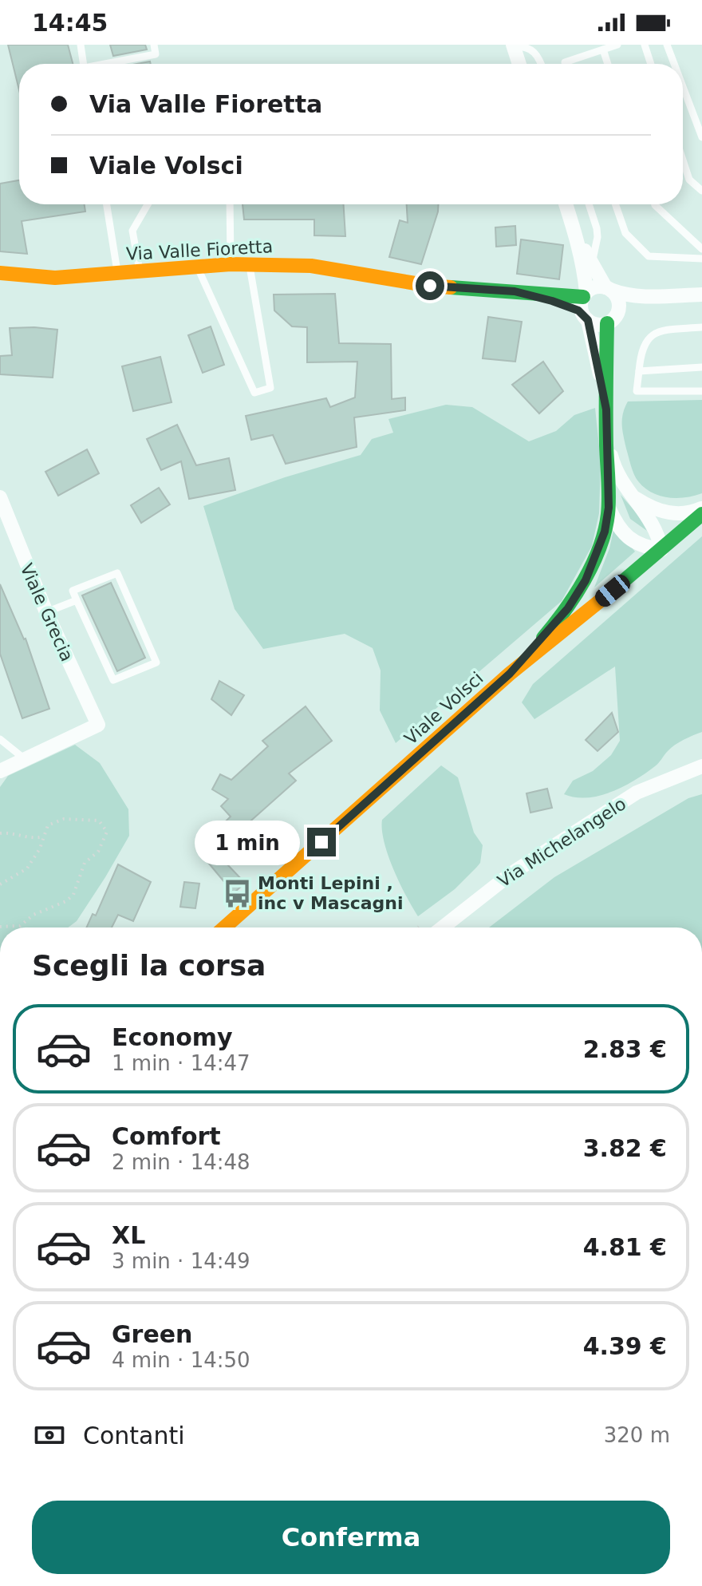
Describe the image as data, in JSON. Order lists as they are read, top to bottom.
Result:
{
  "streets": {
    "street": [
      "Via Valle Fioretta",
      "Viale Grecia",
      "Viale Volsci",
      "Via Michelangelo"
    ]
  },
  "places": {
    "bus stop": ["Monti Lepini , inc v Mascagni"]
  },
  "page": {
    "status": "14:45",
    "banner": ["Via Valle Fioretta", "Viale Volsci"],
    "bubble": "1 min",
    "heading": "Scegli la corsa",
    "list": [
      {
        "name": "Economy",
        "note": "1 min · 14:47",
        "value": "2.83 €"
      },
      {
        "name": "Comfort",
        "note": "2 min · 14:48",
        "value": "3.82 €"
      },
      {
        "name": "XL",
        "note": "3 min · 14:49",
        "value": "4.81 €"
      },
      {
        "name": "Green",
        "note": "4 min · 14:50",
        "value": "4.39 €"
      }
    ],
    "pay": ["Contanti", "320 m"],
    "buttons": "Conferma"
  }
}
